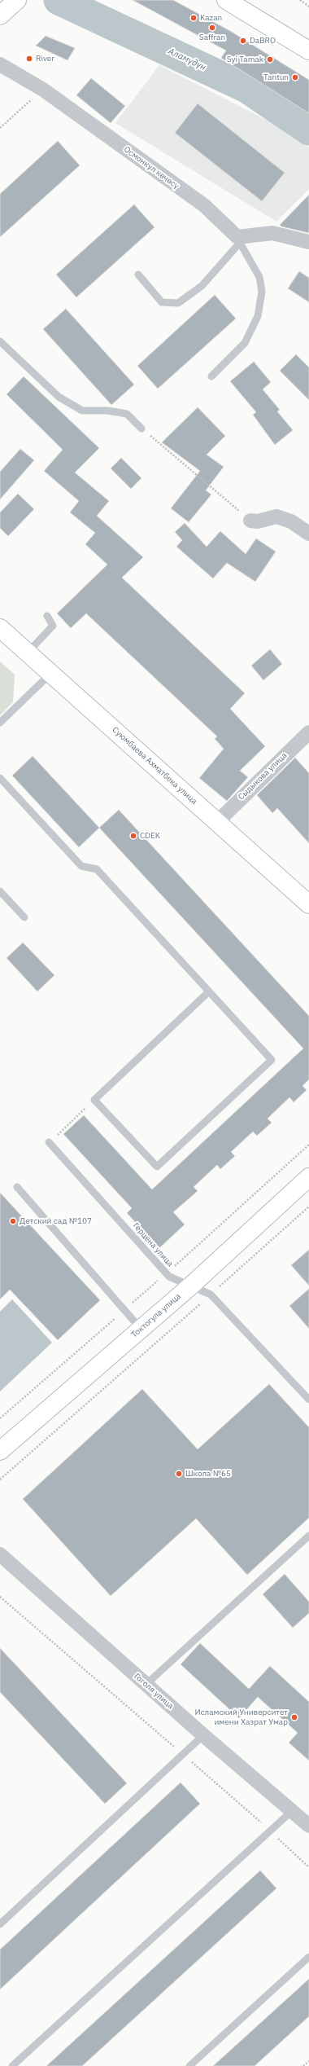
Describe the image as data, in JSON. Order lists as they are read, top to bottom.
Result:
{
  "streets": {
    "street": [
      "Осмонкул көчөсү",
      "Суюмбаева Ахматбека улица",
      "Сыдыкова улица",
      "Токтогула улица",
      "Гоголя улица"
    ],
    "lane": ["Герцена улица"]
  },
  "crossings": [
    ["Суюмбаева Ахматбека улица", "Сыдыкова улица"],
    ["Герцена улица", "Токтогула улица"]
  ],
  "water": ["Аламүдүн"],
  "places": [
    "Kazan",
    "Saffran",
    "DaBRO",
    "River",
    "Syi Tamak",
    "Tantun",
    "CDEK",
    "Детский сад №107",
    "Школа №65",
    "Исламский Университет имени Хазрат Умар"
  ]
}
